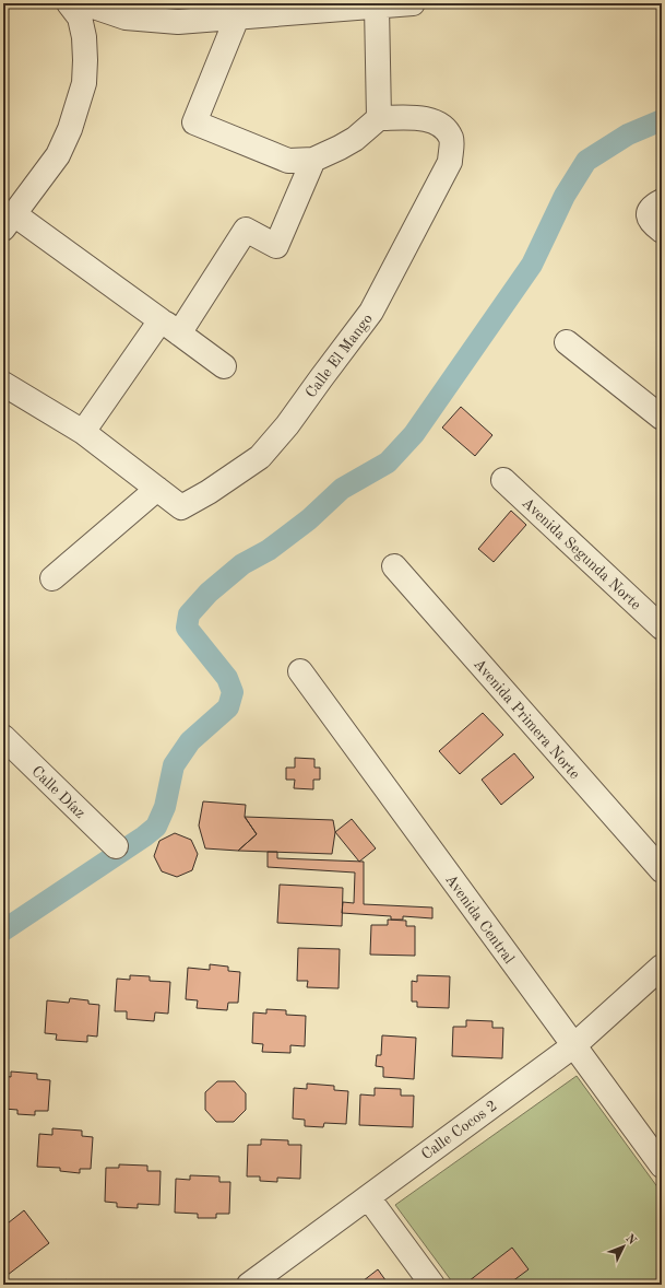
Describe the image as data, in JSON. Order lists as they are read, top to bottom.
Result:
{
  "streets": {
    "street": [
      "Calle El Mango",
      "Avenida Segunda Norte",
      "Avenida Primera Norte",
      "Calle Díaz",
      "Avenida Central",
      "Calle Cocos 2"
    ]
  },
  "crossings": [
    ["Avenida Central", "Calle Cocos 2"]
  ],
  "north": "top right"
}
